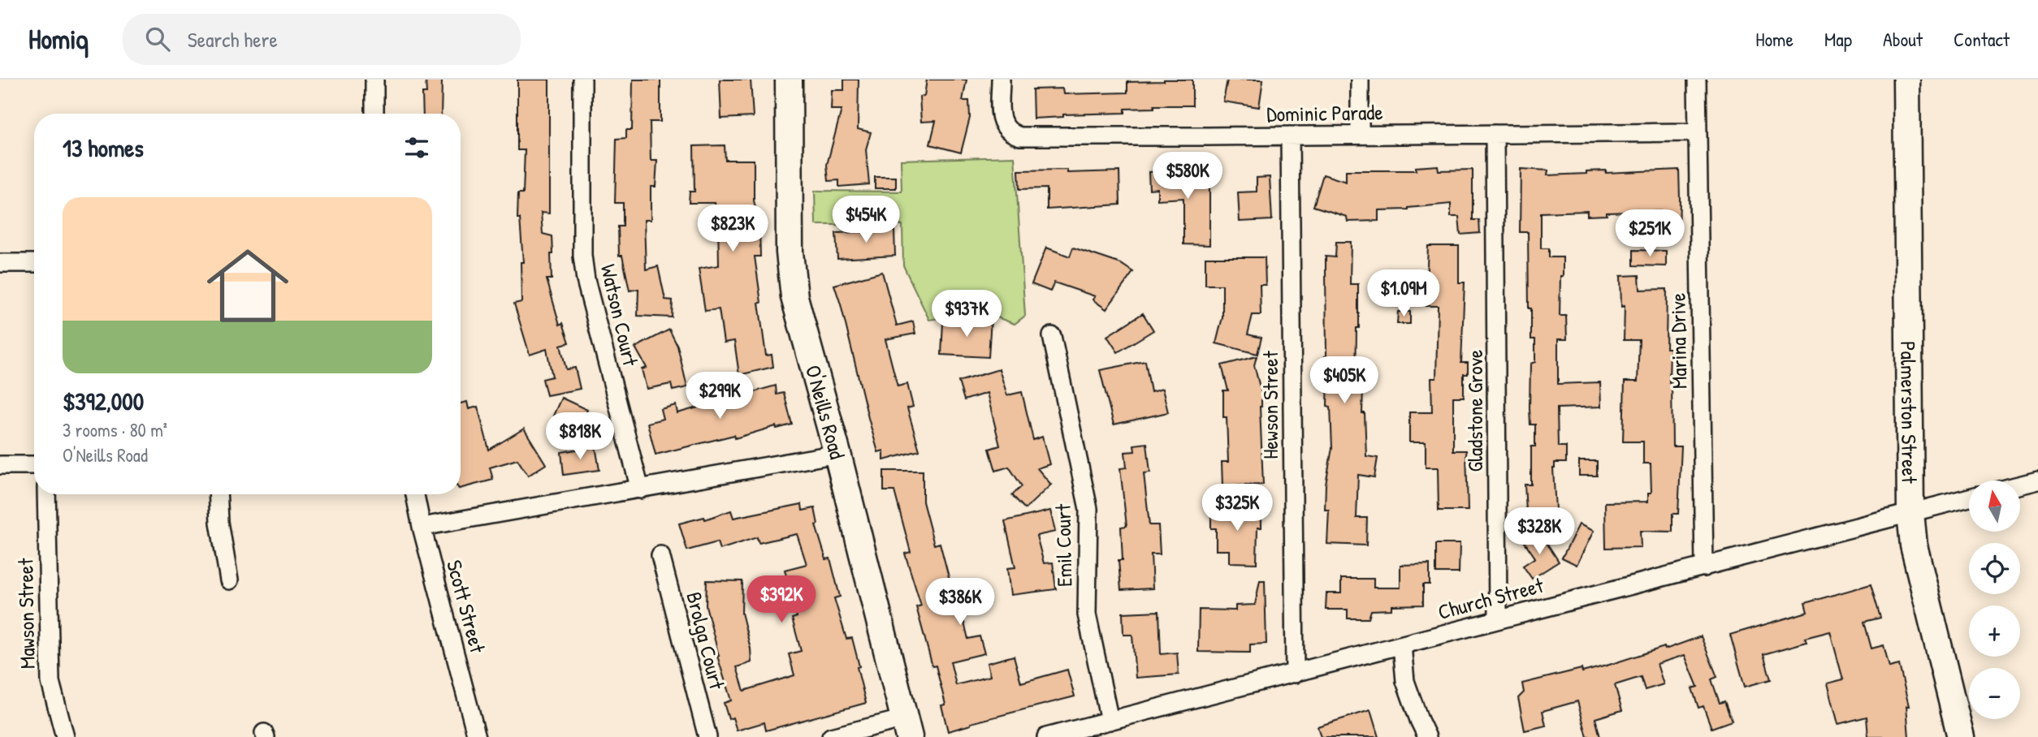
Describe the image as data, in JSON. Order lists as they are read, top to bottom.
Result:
{
  "streets": {
    "street": [
      "Dominic Parade",
      "Watson Court",
      "Marina Drive",
      "Hewson Street",
      "Gladstone Grove",
      "O'Neills Road",
      "Palmerston Street",
      "Emil Court",
      "Church Street",
      "Scott Street",
      "Mawson Street",
      "Brolga Court"
    ]
  },
  "crossings": [
    ["Dominic Parade", "Marina Drive"],
    ["Dominic Parade", "Hewson Street"],
    ["Dominic Parade", "Gladstone Grove"],
    ["Marina Drive", "Church Street"],
    ["Hewson Street", "Church Street"],
    ["Gladstone Grove", "Church Street"],
    ["Palmerston Street", "Church Street"],
    ["Emil Court", "Church Street"]
  ],
  "north": "top",
  "page": {
    "header": "Homiq",
    "search": "Search here",
    "nav": [
      "Home",
      "Map",
      "About",
      "Contact"
    ],
    "heading": "13 homes",
    "price": [
      "$580K",
      "$454K",
      "$823K",
      "$251K",
      "$1.09M",
      "$937K",
      "$405K",
      "$299K",
      "$818K",
      "$325K",
      "$328K",
      "$392K",
      "$386K"
    ],
    "list": [
      {
        "name": "$392,000",
        "note": "3 rooms · 80 m² · O'Neills Road"
      }
    ],
    "map_buttons": ["+", "−"]
  }
}
